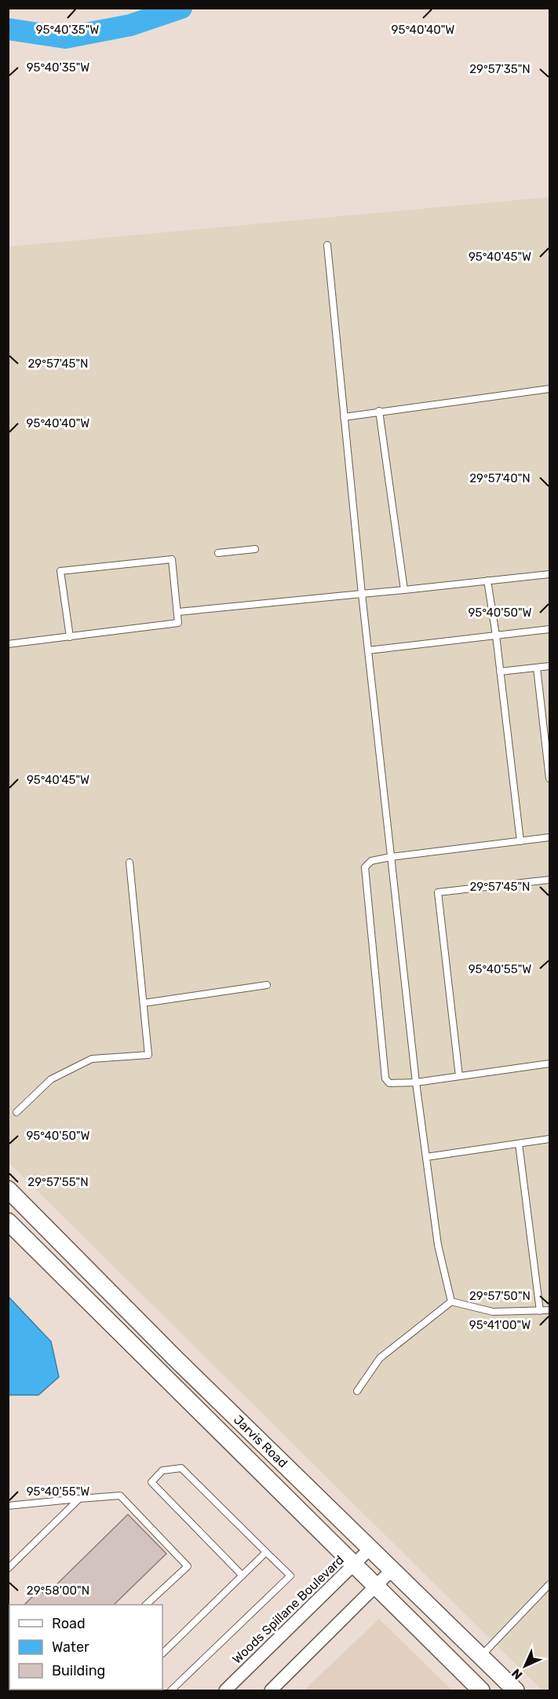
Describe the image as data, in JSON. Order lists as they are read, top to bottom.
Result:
{
  "streets": {
    "street": ["Jarvis Road", "Woods Spillane Boulevard"]
  },
  "crossings": [
    ["Jarvis Road", "Woods Spillane Boulevard"]
  ],
  "legend": ["Road", "Water", "Building"],
  "north": "bottom left",
  "coordinates": [
    "95°40'35\"W",
    "95°40'40\"W",
    "29°57'35\"N",
    "95°40'45\"W",
    "29°57'45\"N",
    "29°57'40\"N",
    "95°40'50\"W",
    "95°40'55\"W",
    "29°57'55\"N",
    "29°57'50\"N",
    "95°41'00\"W",
    "29°58'00\"N"
  ]
}
